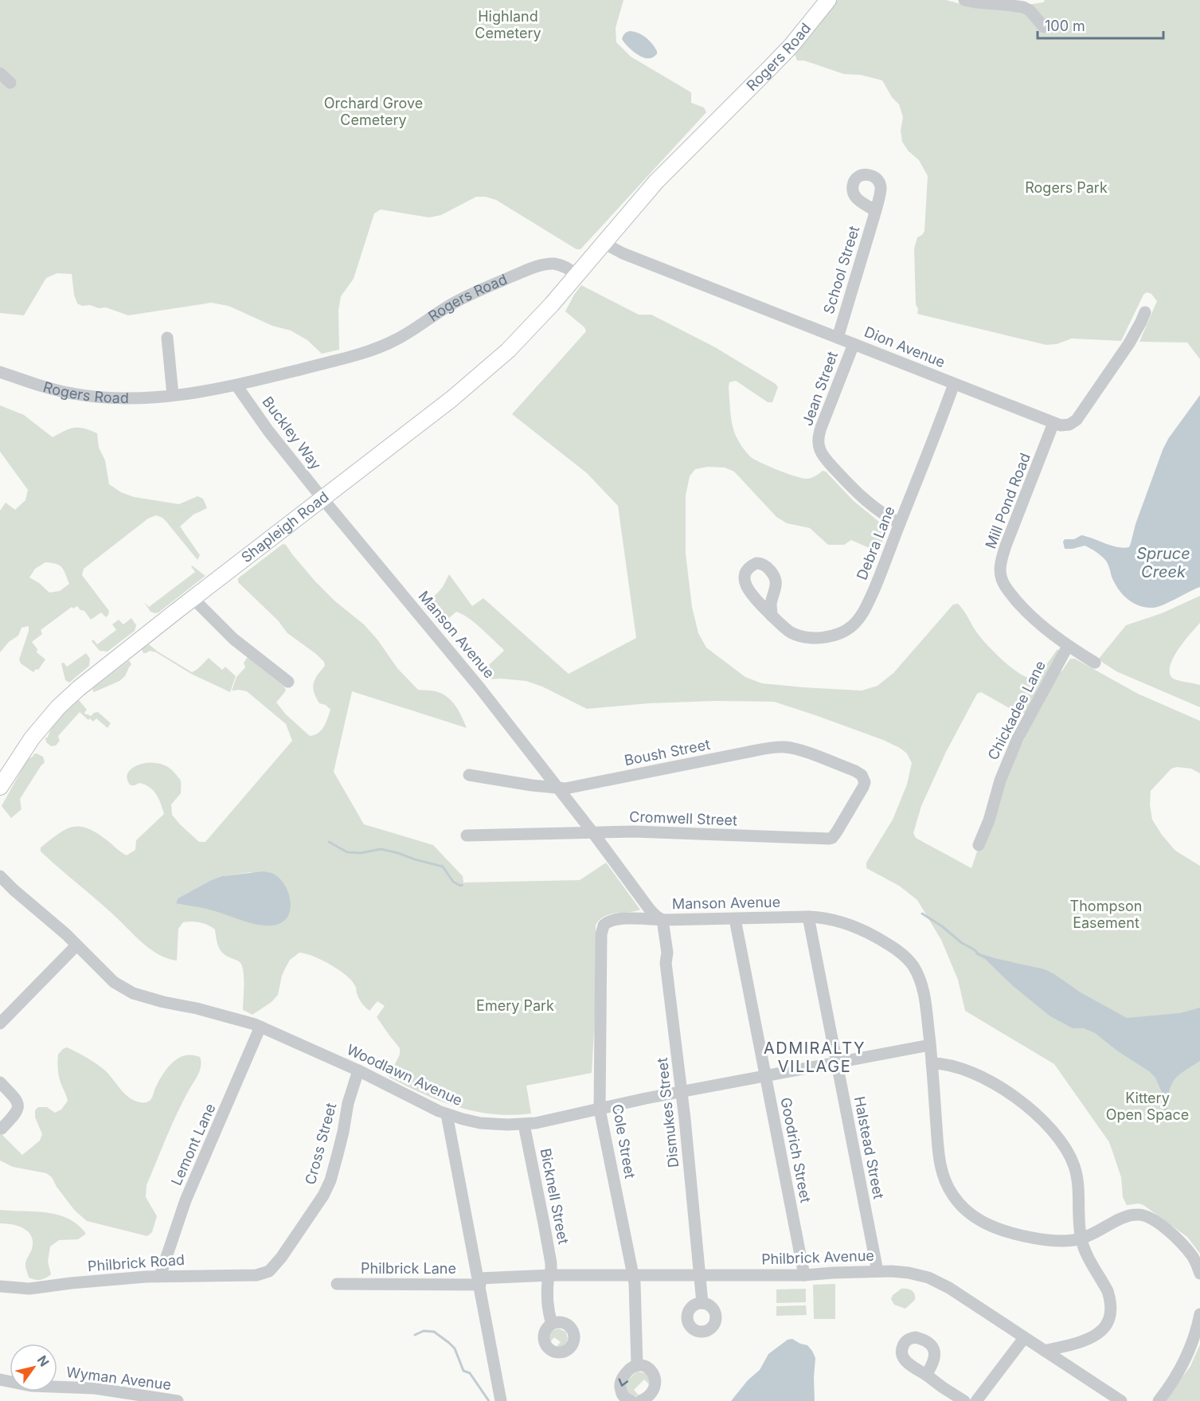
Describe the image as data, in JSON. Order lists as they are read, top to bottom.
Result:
{
  "streets": {
    "main road": ["Rogers Road", "Shapleigh Road"],
    "street": [
      "School Street",
      "Dion Avenue",
      "Jean Street",
      "Buckley Way",
      "Mill Pond Road",
      "Debra Lane",
      "Manson Avenue",
      "Chickadee Lane",
      "Boush Street",
      "Cromwell Street",
      "Woodlawn Avenue",
      "Dismukes Street",
      "Cole Street",
      "Cross Street",
      "Lemont Lane",
      "Halstead Street",
      "Goodrich Street",
      "Bicknell Street",
      "Philbrick Avenue",
      "Philbrick Road",
      "Philbrick Lane",
      "Wyman Avenue"
    ]
  },
  "crossings": [
    ["Rogers Road", "Dion Avenue"],
    ["Rogers Road", "Buckley Way"],
    ["Rogers Road", "Shapleigh Road"],
    ["School Street", "Dion Avenue"],
    ["Dion Avenue", "Jean Street"],
    ["Dion Avenue", "Mill Pond Road"],
    ["Dion Avenue", "Debra Lane"],
    ["Jean Street", "Debra Lane"],
    ["Buckley Way", "Shapleigh Road"],
    ["Buckley Way", "Manson Avenue"],
    ["Mill Pond Road", "Chickadee Lane"],
    ["Shapleigh Road", "Manson Avenue"],
    ["Manson Avenue", "Boush Street"],
    ["Manson Avenue", "Cromwell Street"],
    ["Manson Avenue", "Woodlawn Avenue"],
    ["Manson Avenue", "Dismukes Street"],
    ["Manson Avenue", "Cole Street"],
    ["Manson Avenue", "Halstead Street"],
    ["Manson Avenue", "Goodrich Street"],
    ["Boush Street", "Cromwell Street"],
    ["Woodlawn Avenue", "Dismukes Street"],
    ["Woodlawn Avenue", "Cole Street"],
    ["Woodlawn Avenue", "Cross Street"],
    ["Woodlawn Avenue", "Lemont Lane"],
    ["Woodlawn Avenue", "Halstead Street"],
    ["Woodlawn Avenue", "Goodrich Street"],
    ["Woodlawn Avenue", "Bicknell Street"],
    ["Dismukes Street", "Cole Street"],
    ["Dismukes Street", "Philbrick Avenue"],
    ["Cole Street", "Philbrick Avenue"],
    ["Cross Street", "Philbrick Road"],
    ["Lemont Lane", "Philbrick Road"],
    ["Halstead Street", "Philbrick Avenue"],
    ["Goodrich Street", "Philbrick Avenue"],
    ["Bicknell Street", "Philbrick Avenue"],
    ["Philbrick Avenue", "Philbrick Lane"]
  ],
  "districts": ["ADMIRALTY VILLAGE"],
  "water": ["Spruce Creek"],
  "parks": [
    "Highland Cemetery",
    "Orchard Grove Cemetery",
    "Rogers Park",
    "Thompson Easement",
    "Emery Park",
    "Kittery Open Space"
  ],
  "scale_bar": "100 m",
  "north": "top right"
}
